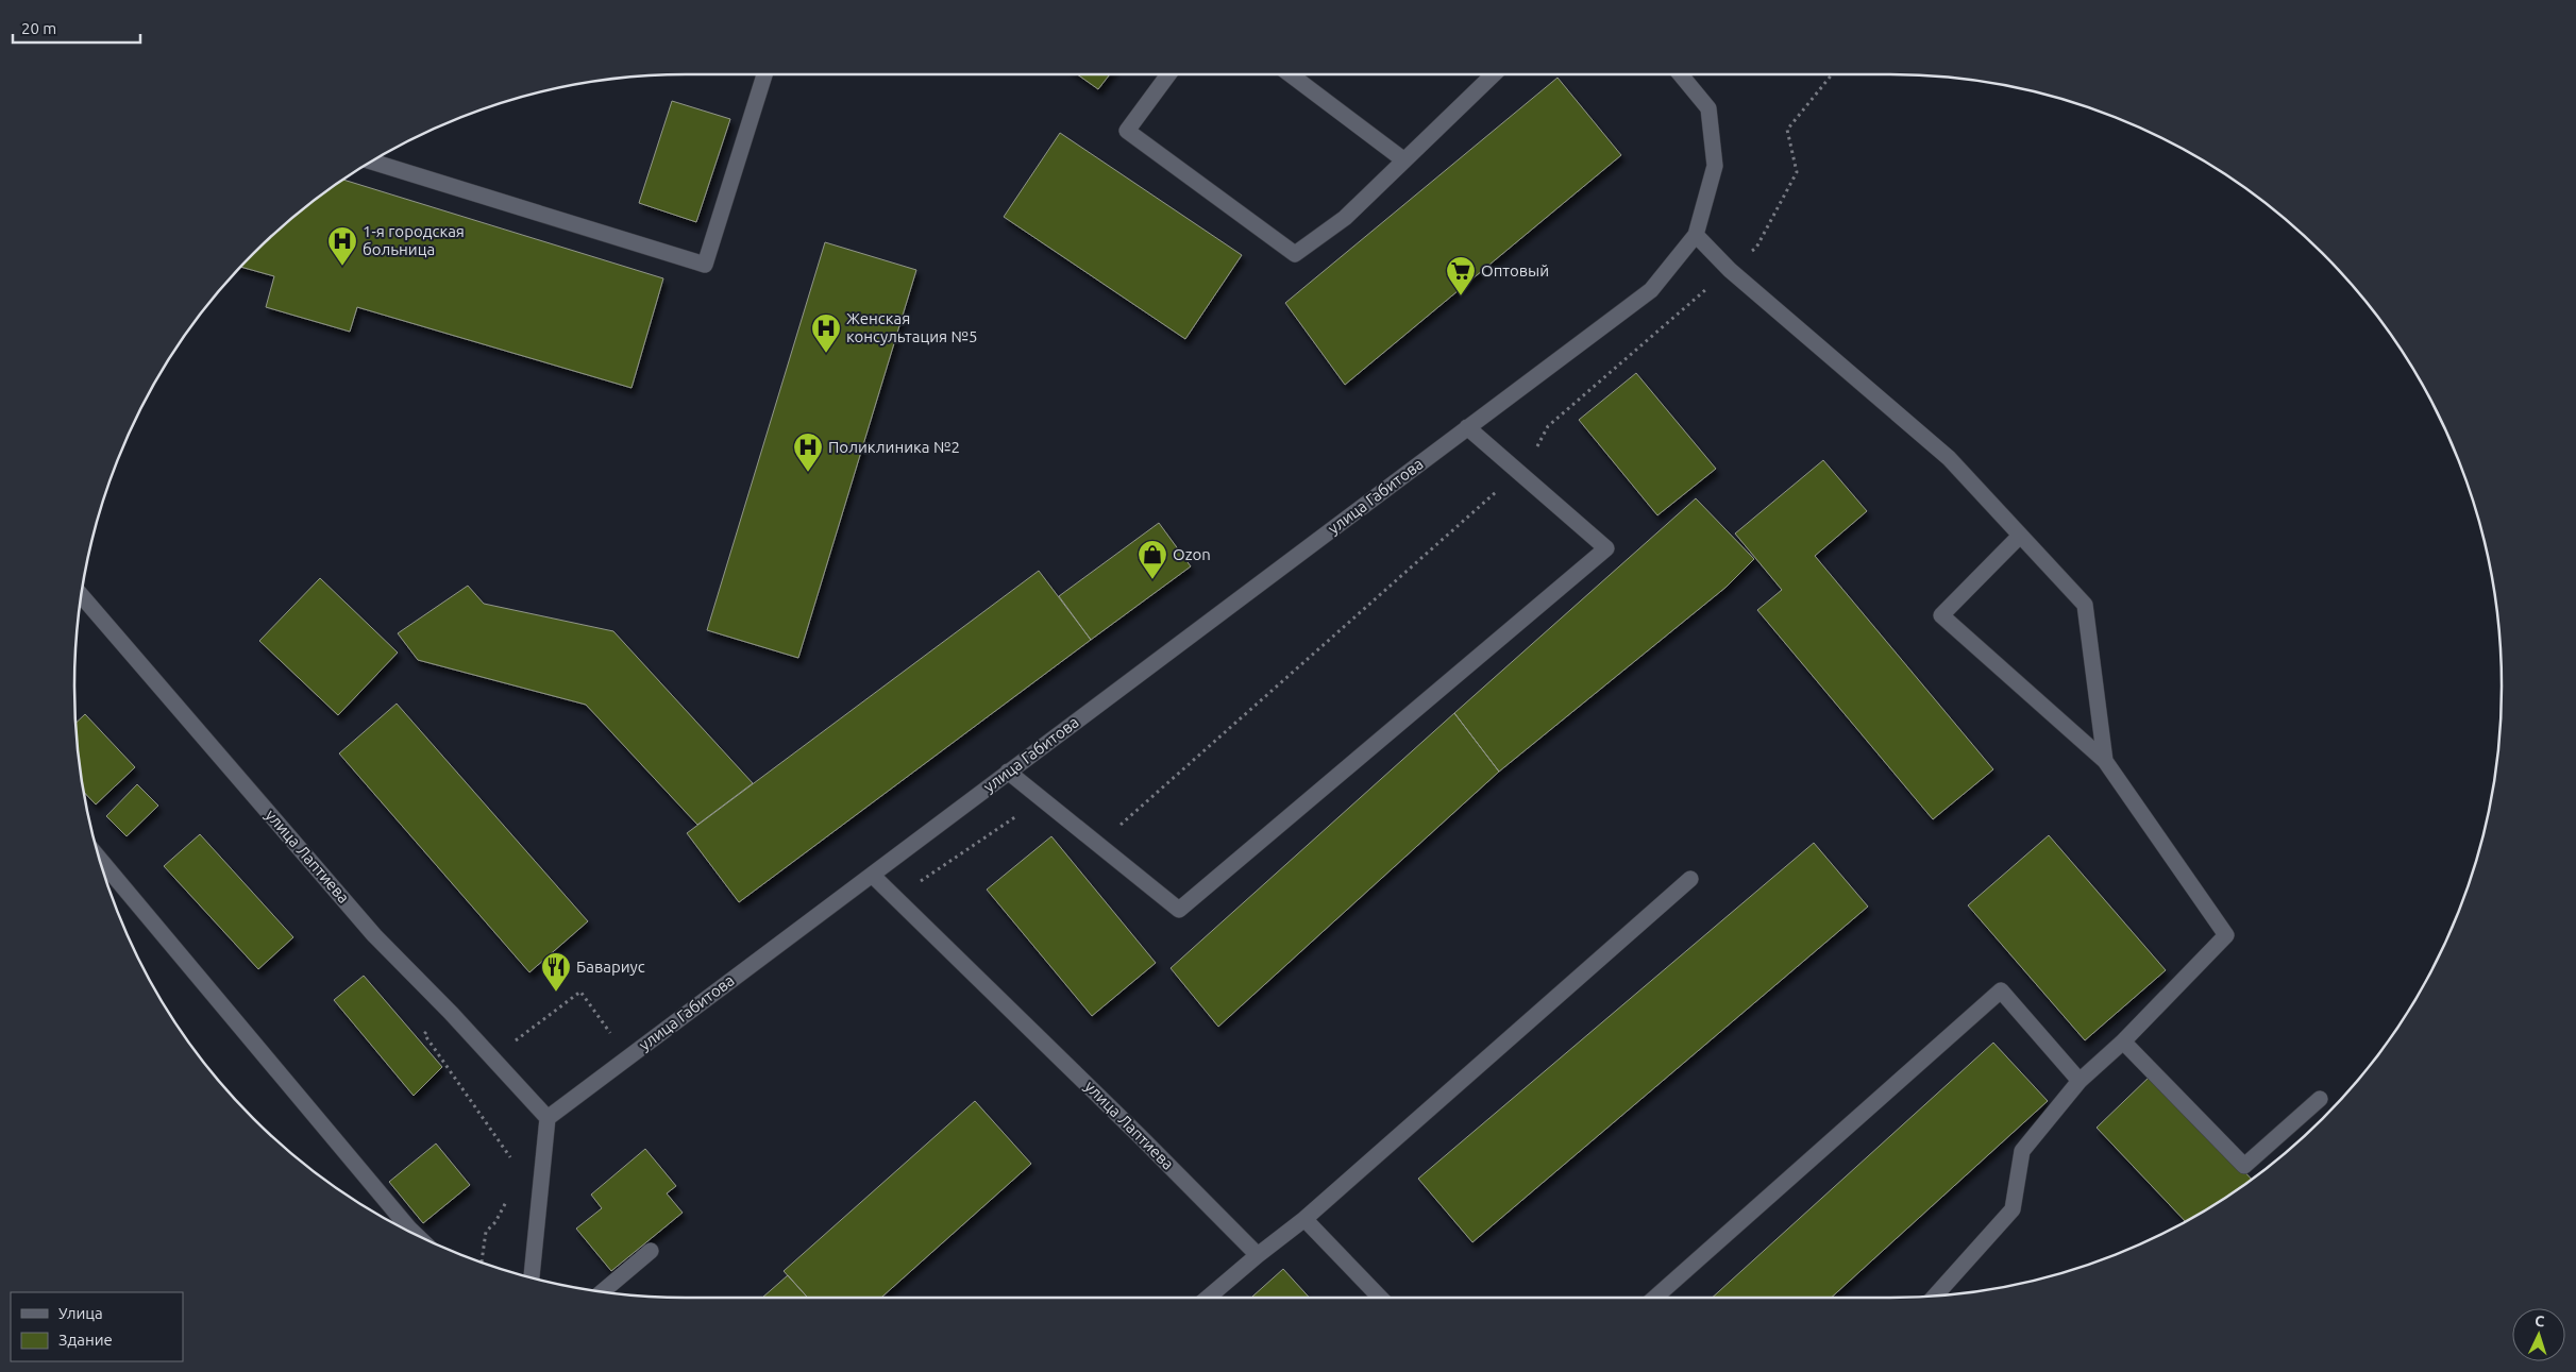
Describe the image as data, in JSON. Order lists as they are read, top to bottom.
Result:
{
  "streets": {
    "street": ["улица Габитова", "улица Лаптиева"]
  },
  "crossings": [
    ["улица Габитова", "улица Лаптиева"]
  ],
  "places": {
    "hospital": ["1-я городская больница", "Женская консультация №5", "Поликлиника №2"],
    "supermarket": ["Оптовый"],
    "shop": ["Ozon"],
    "restaurant": ["Бавариус"]
  },
  "legend": ["Улица", "Здание"],
  "scale_bar": "20 m",
  "north": "top"
}
